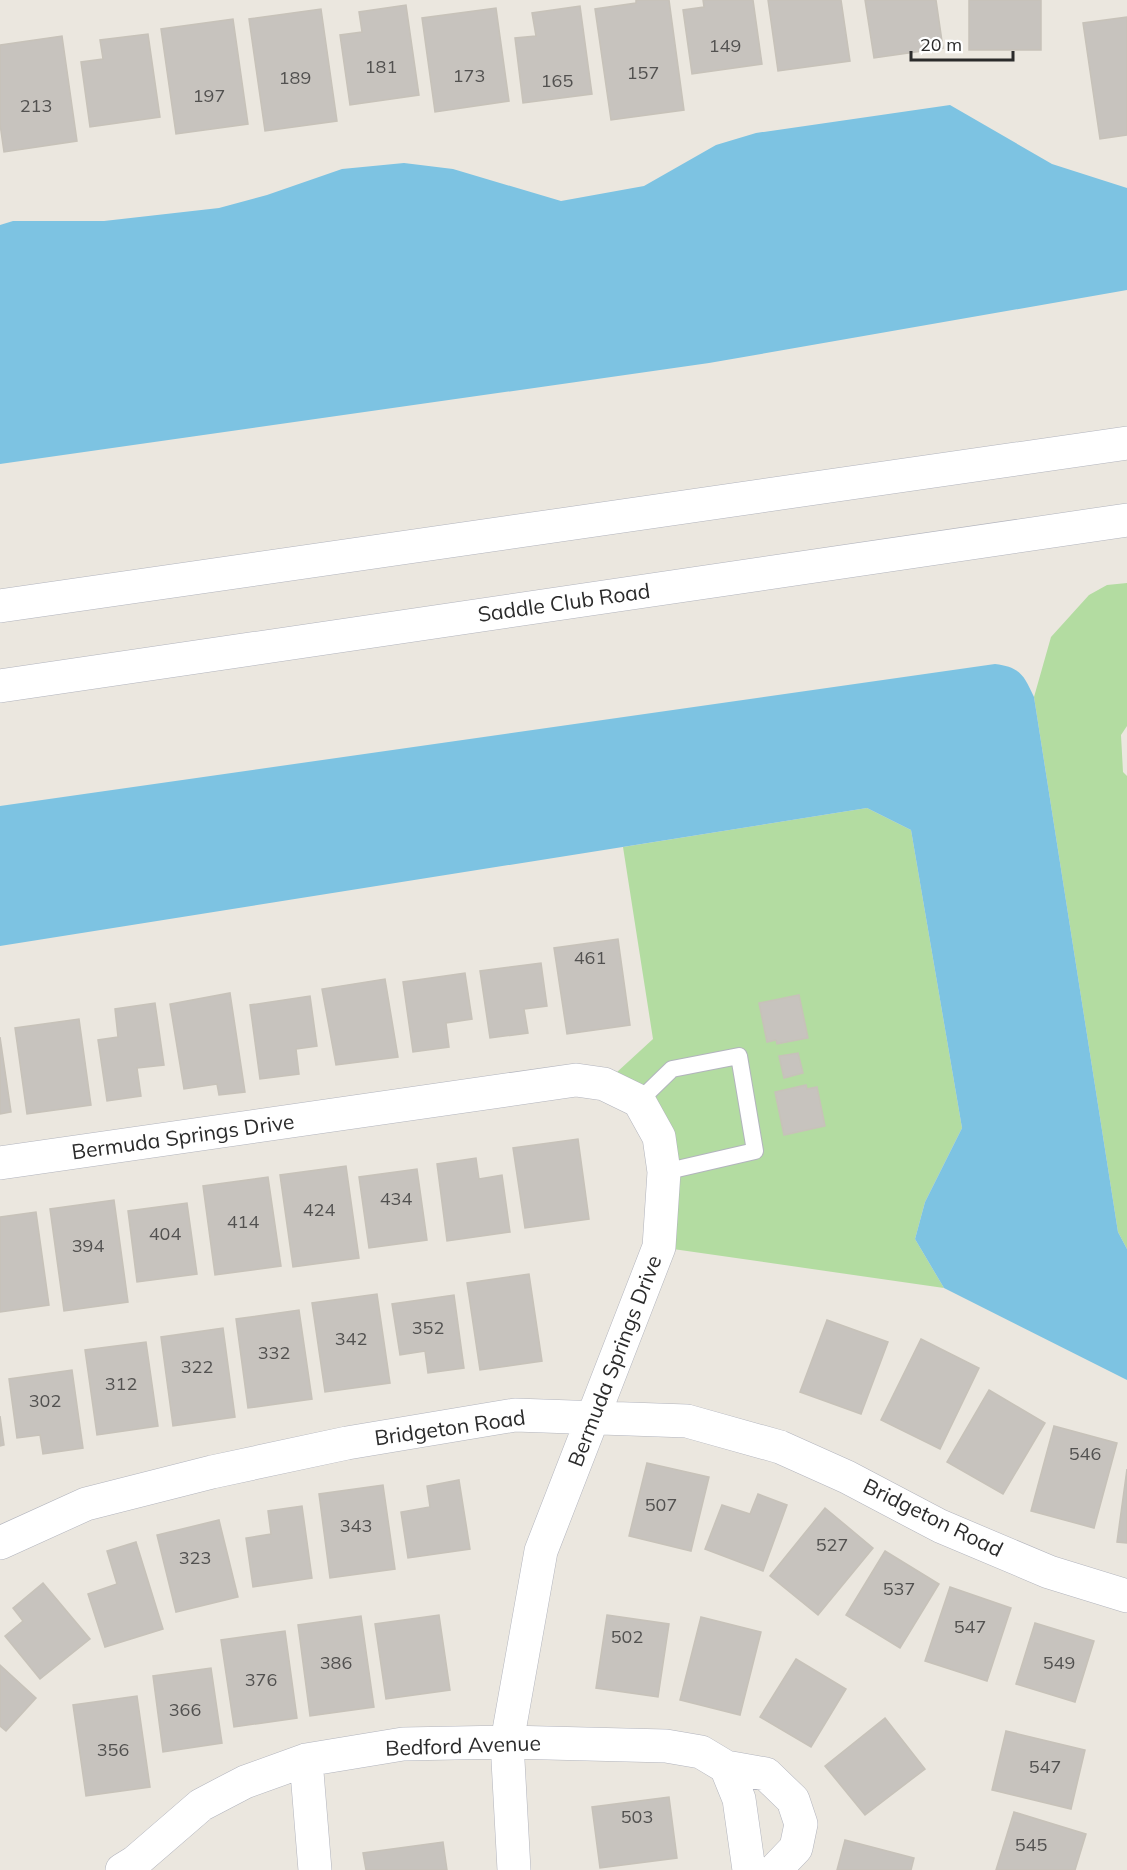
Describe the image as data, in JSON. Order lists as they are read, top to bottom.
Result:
{
  "streets": {
    "street": [
      "Saddle Club Road",
      "Bermuda Springs Drive",
      "Bridgeton Road",
      "Bedford Avenue"
    ]
  },
  "crossings": [
    ["Bermuda Springs Drive", "Bridgeton Road"],
    ["Bermuda Springs Drive", "Bedford Avenue"]
  ],
  "house_numbers": [
    "149",
    "181",
    "157",
    "173",
    "189",
    "165",
    "197",
    "213",
    "461",
    "434",
    "424",
    "414",
    "404",
    "394",
    "352",
    "342",
    "332",
    "322",
    "312",
    "302",
    "546",
    "507",
    "343",
    "527",
    "323",
    "537",
    "547",
    "502",
    "386",
    "549",
    "376",
    "366",
    "356",
    "547",
    "503",
    "545"
  ],
  "scale_bar": "20 m"
}
